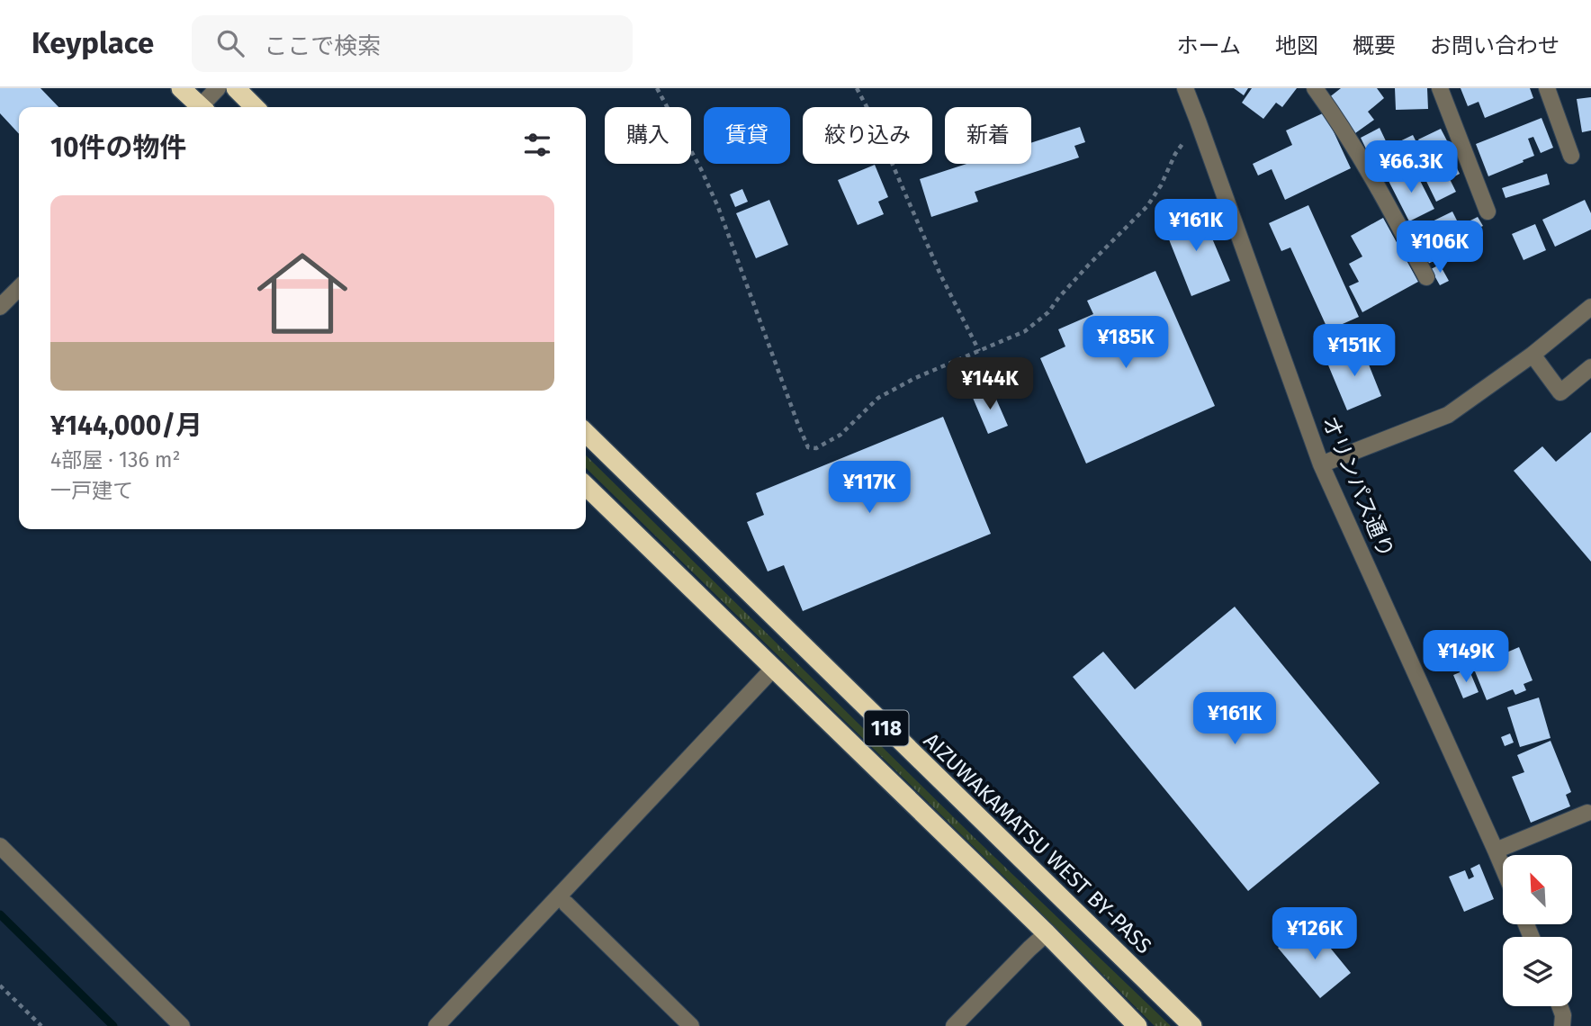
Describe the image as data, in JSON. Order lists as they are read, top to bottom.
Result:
{
  "streets": {
    "highway": ["118", "AIZUWAKAMATSU WEST BY-PASS"],
    "street": ["オリンパス通り"]
  },
  "north": "top left",
  "page": {
    "header": "Keyplace",
    "search": "ここで検索",
    "nav": [
      "ホーム",
      "地図",
      "概要",
      "お問い合わせ"
    ],
    "chip": [
      "購入",
      "賃貸",
      "絞り込み",
      "新着"
    ],
    "heading": "10件の物件",
    "price": [
      "¥66.3K",
      "¥161K",
      "¥106K",
      "¥185K",
      "¥151K",
      "¥144K",
      "¥117K",
      "¥149K",
      "¥161K",
      "¥126K"
    ],
    "list": [
      {
        "name": "¥144,000/月",
        "note": "4部屋 · 136 m² · 一戸建て"
      }
    ]
  }
}
